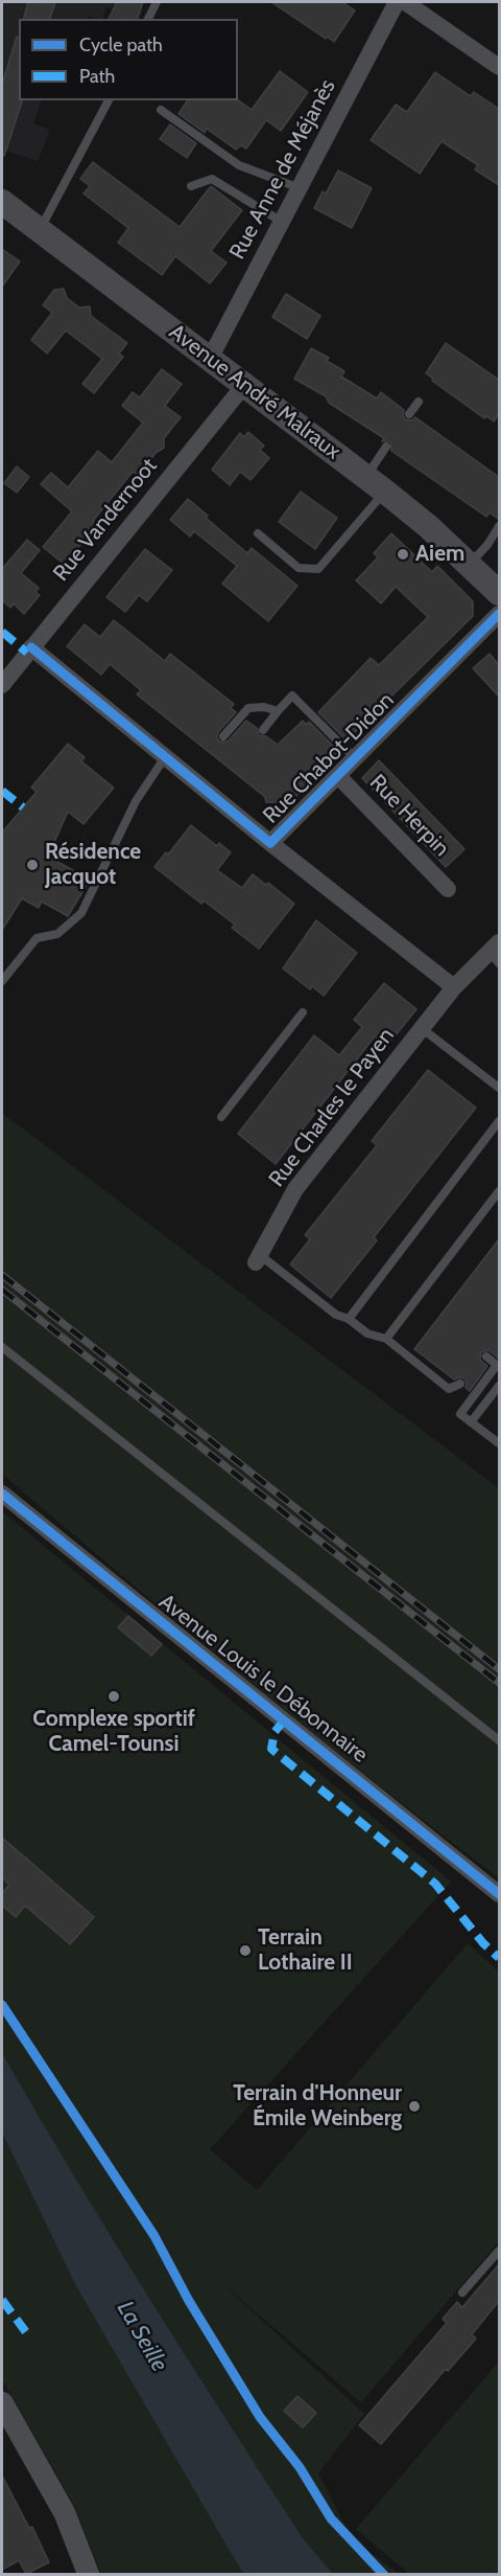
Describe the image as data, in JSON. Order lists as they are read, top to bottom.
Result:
{
  "streets": {
    "main road": ["Avenue André Malraux"],
    "street": [
      "Rue Anne de Méjanès",
      "Rue Vandernoot",
      "Rue Chabot-Didon",
      "Rue Herpin",
      "Rue Charles le Payen",
      "Avenue Louis le Débonnaire"
    ]
  },
  "crossings": [
    ["Rue Anne de Méjanès", "Avenue André Malraux"],
    ["Avenue André Malraux", "Rue Vandernoot"],
    ["Rue Vandernoot", "Rue Chabot-Didon"],
    ["Rue Chabot-Didon", "Rue Herpin"]
  ],
  "water": ["La Seille"],
  "places": [
    "Aiem",
    "Résidence Jacquot",
    "Complexe sportif Camel-Tounsi",
    "Terrain Lothaire II",
    "Terrain d'Honneur Émile Weinberg"
  ],
  "legend": ["Cycle path", "Path"]
}
